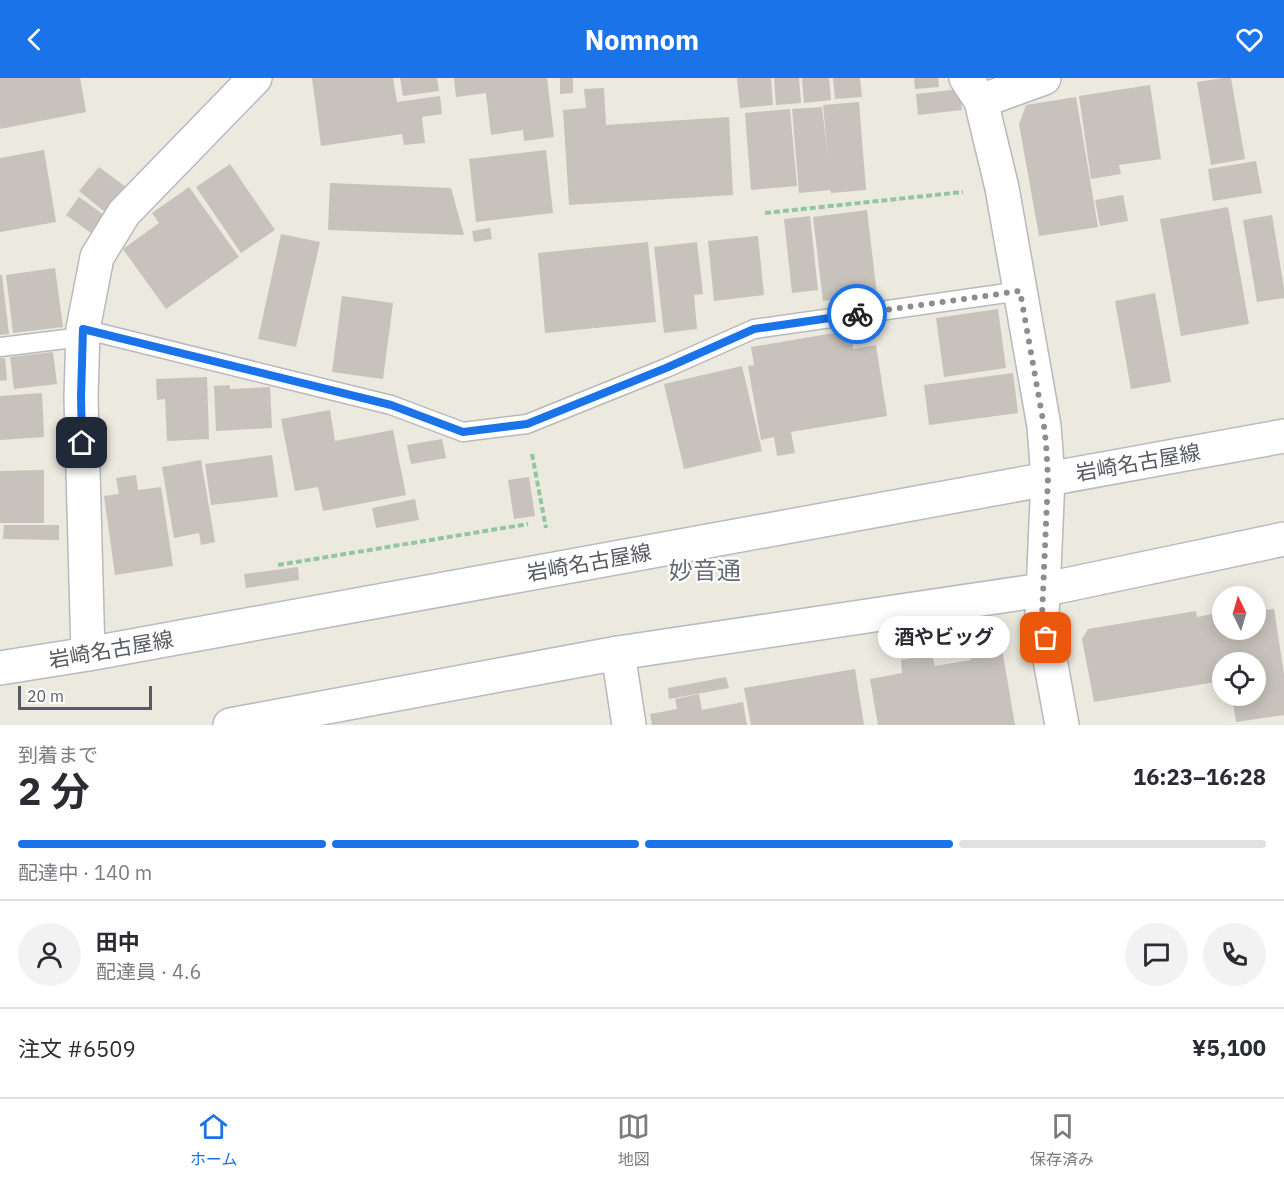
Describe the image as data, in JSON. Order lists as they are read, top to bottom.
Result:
{
  "streets": {
    "main road": ["岩崎名古屋線"]
  },
  "districts": ["妙音通"],
  "places": ["酒やビッグ"],
  "scale_bar": "20 m",
  "north": "top",
  "page": {
    "header": "Nomnom",
    "bubble": "酒やビッグ",
    "scale": "20 m",
    "heading": ["2 分", "到着まで", "16:23–16:28"],
    "panel": [
      "田中",
      "配達員 · 4.6",
      "注文 #6509",
      "¥5,100"
    ],
    "bar": "配達中 · 140 m",
    "tabs": ["ホーム", "地図", "保存済み"]
  }
}
